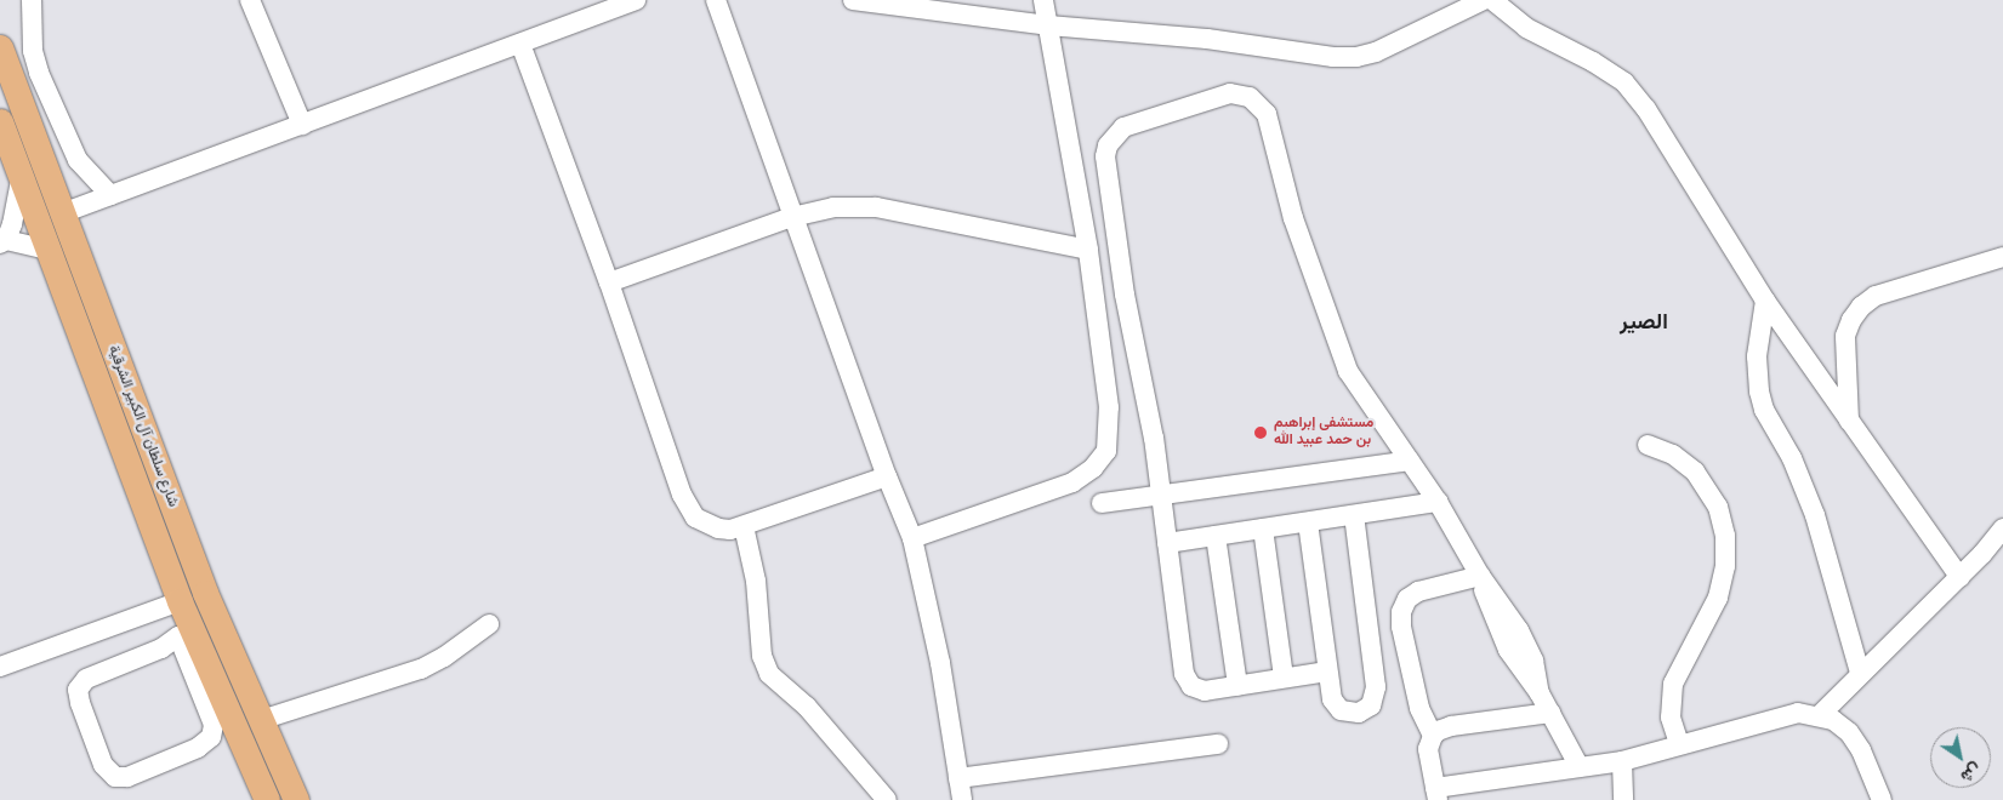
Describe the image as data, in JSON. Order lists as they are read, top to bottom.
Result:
{
  "streets": {
    "main road": ["شارع سلطان آل الكبير الشرقية"]
  },
  "districts": ["الصير"],
  "places": ["مستشفى إبراهيم بن حمد عبيد الله"],
  "north": "bottom right"
}
